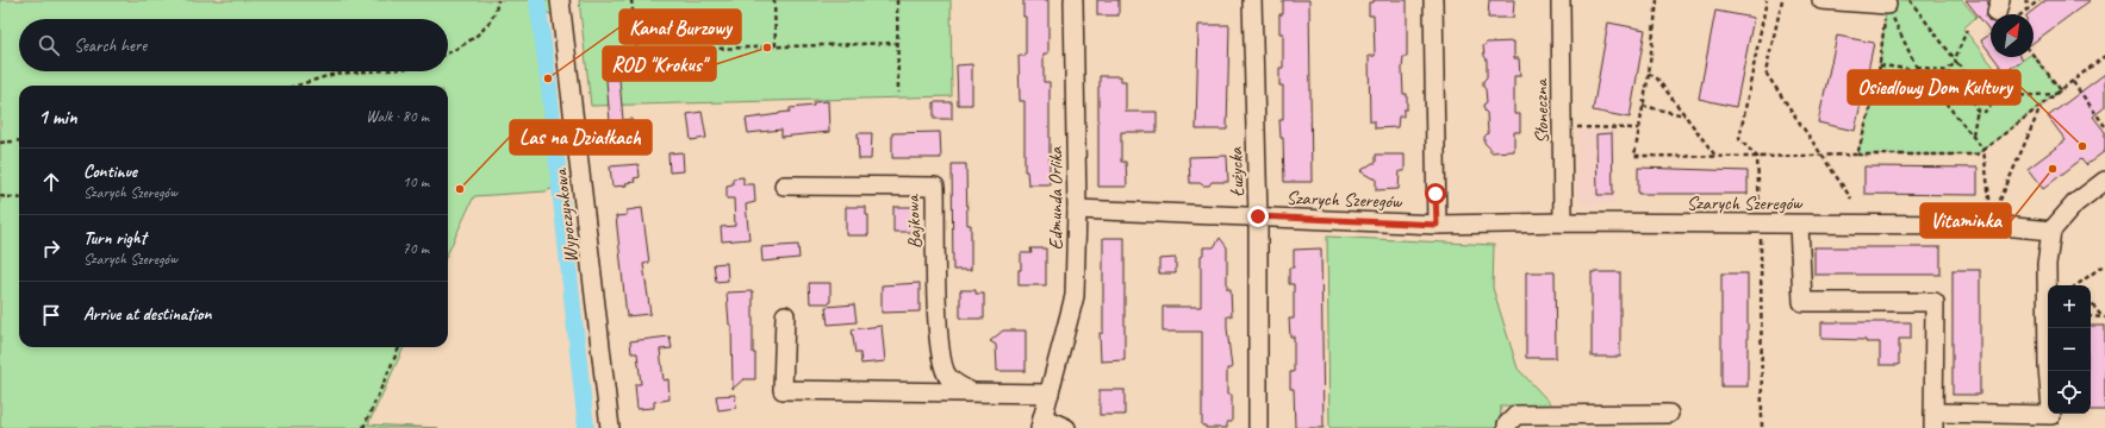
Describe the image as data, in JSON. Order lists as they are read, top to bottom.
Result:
{
  "streets": {
    "street": [
      "Słoneczna",
      "Łużycka",
      "Edmunda Orlika",
      "Szarych Szeregów",
      "Wypoczynkowa",
      "Bajkowa"
    ]
  },
  "crossings": [
    ["Słoneczna", "Szarych Szeregów"],
    ["Łużycka", "Szarych Szeregów"],
    ["Edmunda Orlika", "Szarych Szeregów"]
  ],
  "places": [
    "ROD \"Krokus\"",
    "Kanał Burzowy",
    "Osiedlowy Dom Kultury",
    "Vitaminka",
    "Las na Działkach"
  ],
  "north": "top right",
  "page": {
    "search": "Search here",
    "heading": ["1 min", "Walk · 80 m"],
    "list": [
      ["Continue", "Szarych Szeregów", "10 m"],
      ["Turn right", "Szarych Szeregów", "70 m"],
      "Arrive at destination"
    ],
    "map_buttons": ["+", "−"]
  }
}
